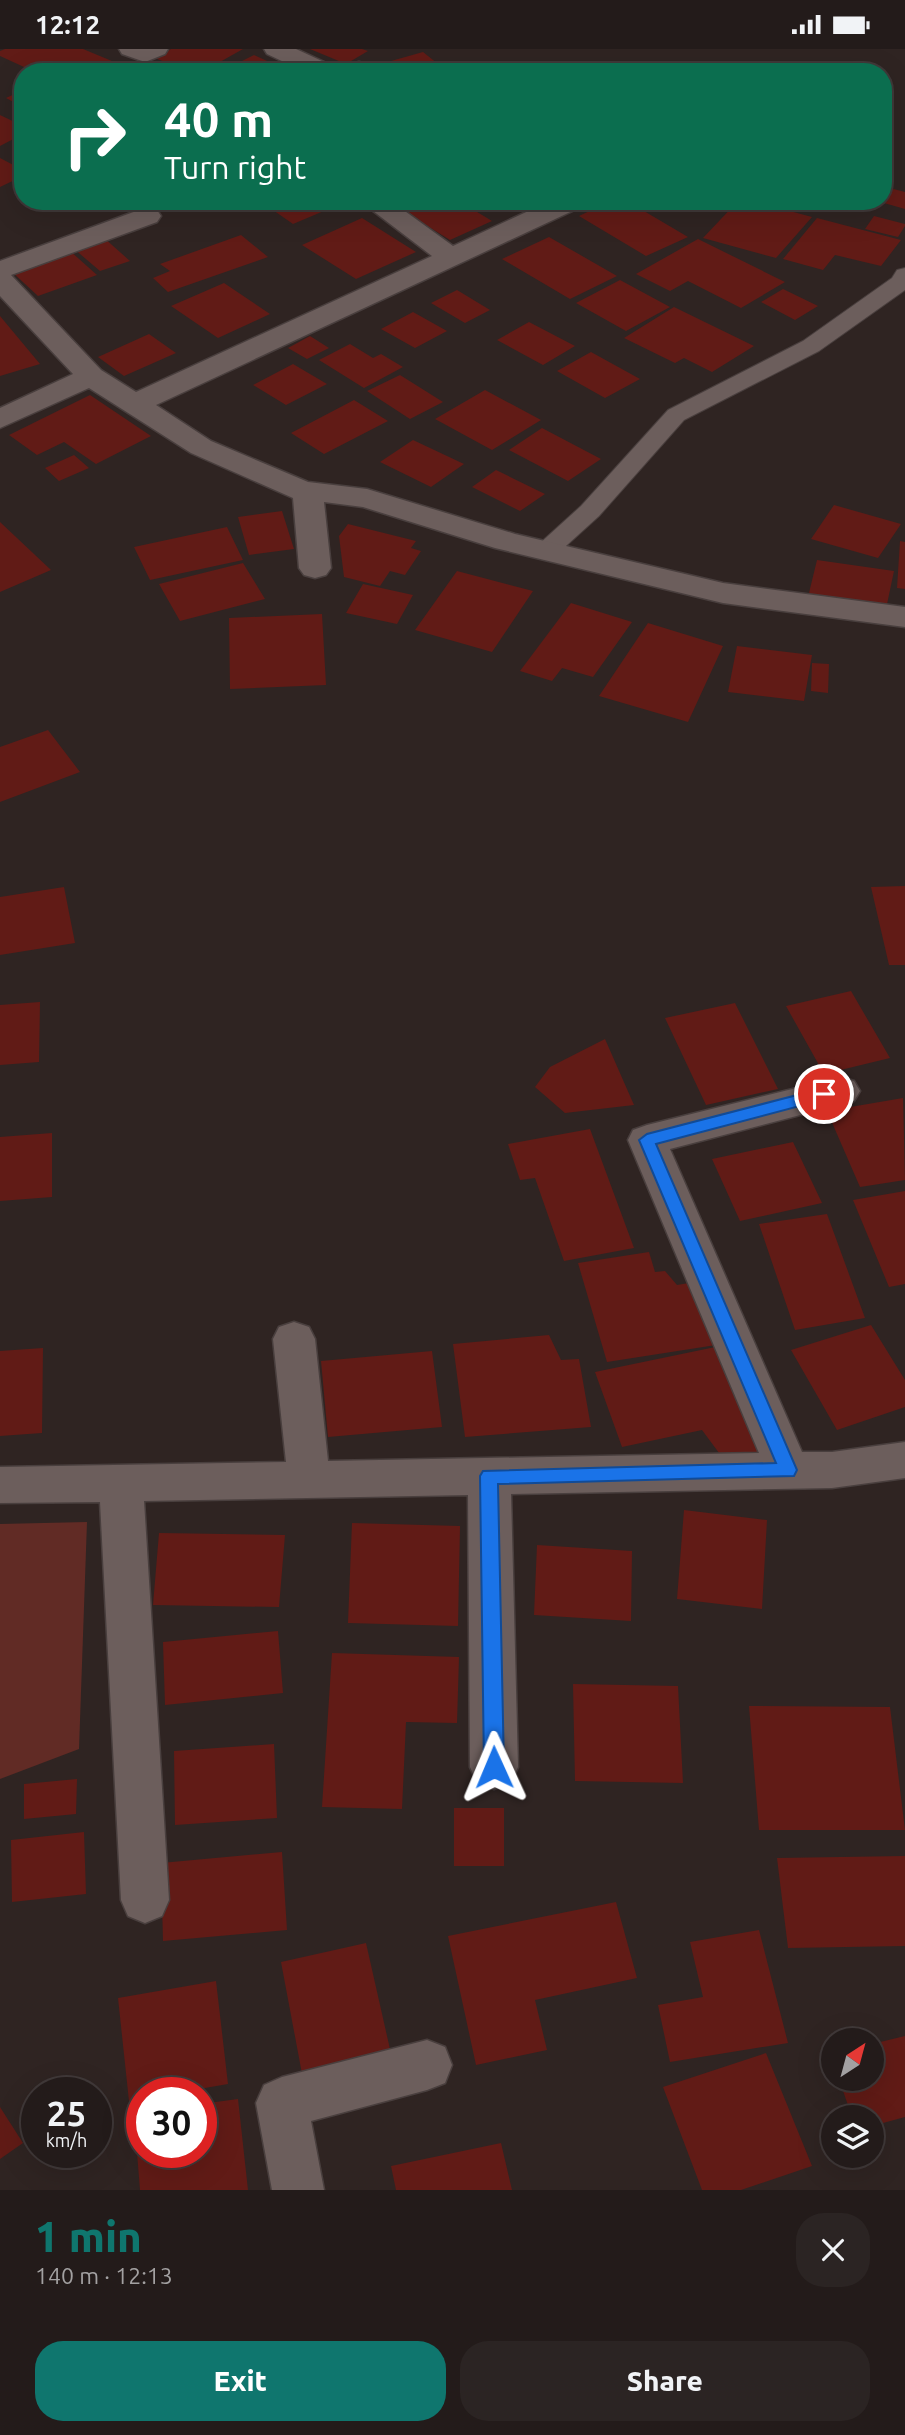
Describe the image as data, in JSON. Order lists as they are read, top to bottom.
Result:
{
  "north": "top right",
  "page": {
    "status": "12:12",
    "turn": ["40 m", "Turn right"],
    "speed": "25 km/h",
    "limit": "30",
    "heading": ["1 min", "140 m · 12:13"],
    "buttons": ["Exit", "Share"]
  }
}
